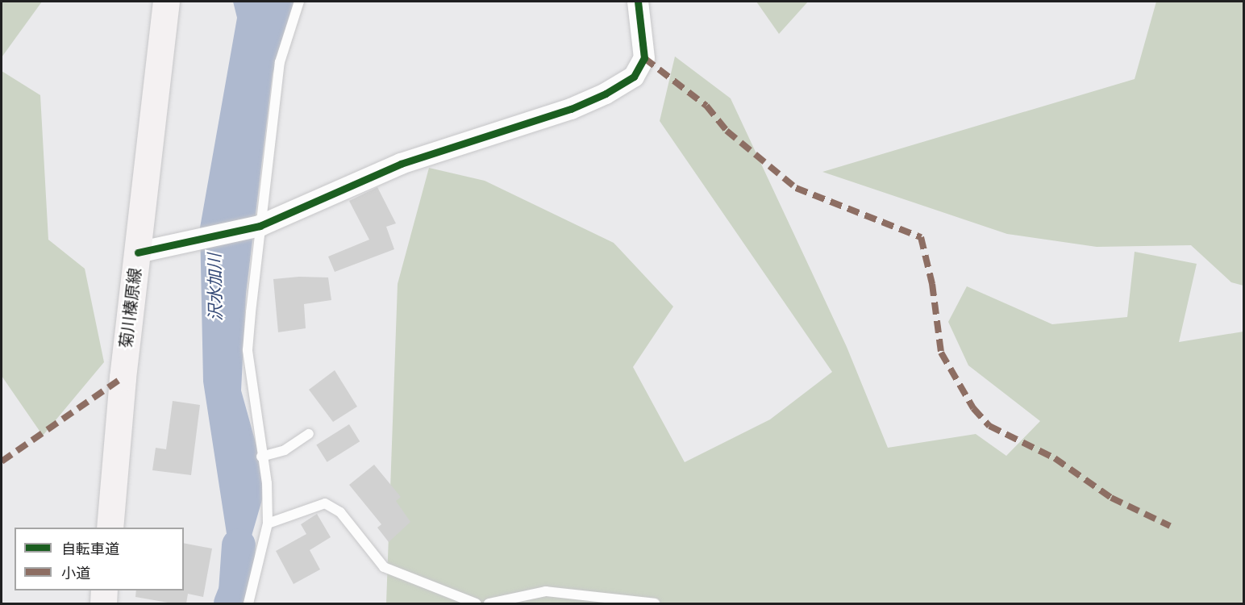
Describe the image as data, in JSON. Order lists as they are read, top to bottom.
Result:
{
  "streets": {
    "main road": ["菊川榛原線"]
  },
  "water": ["沢水加川"],
  "legend": ["自転車道", "小道"]
}
